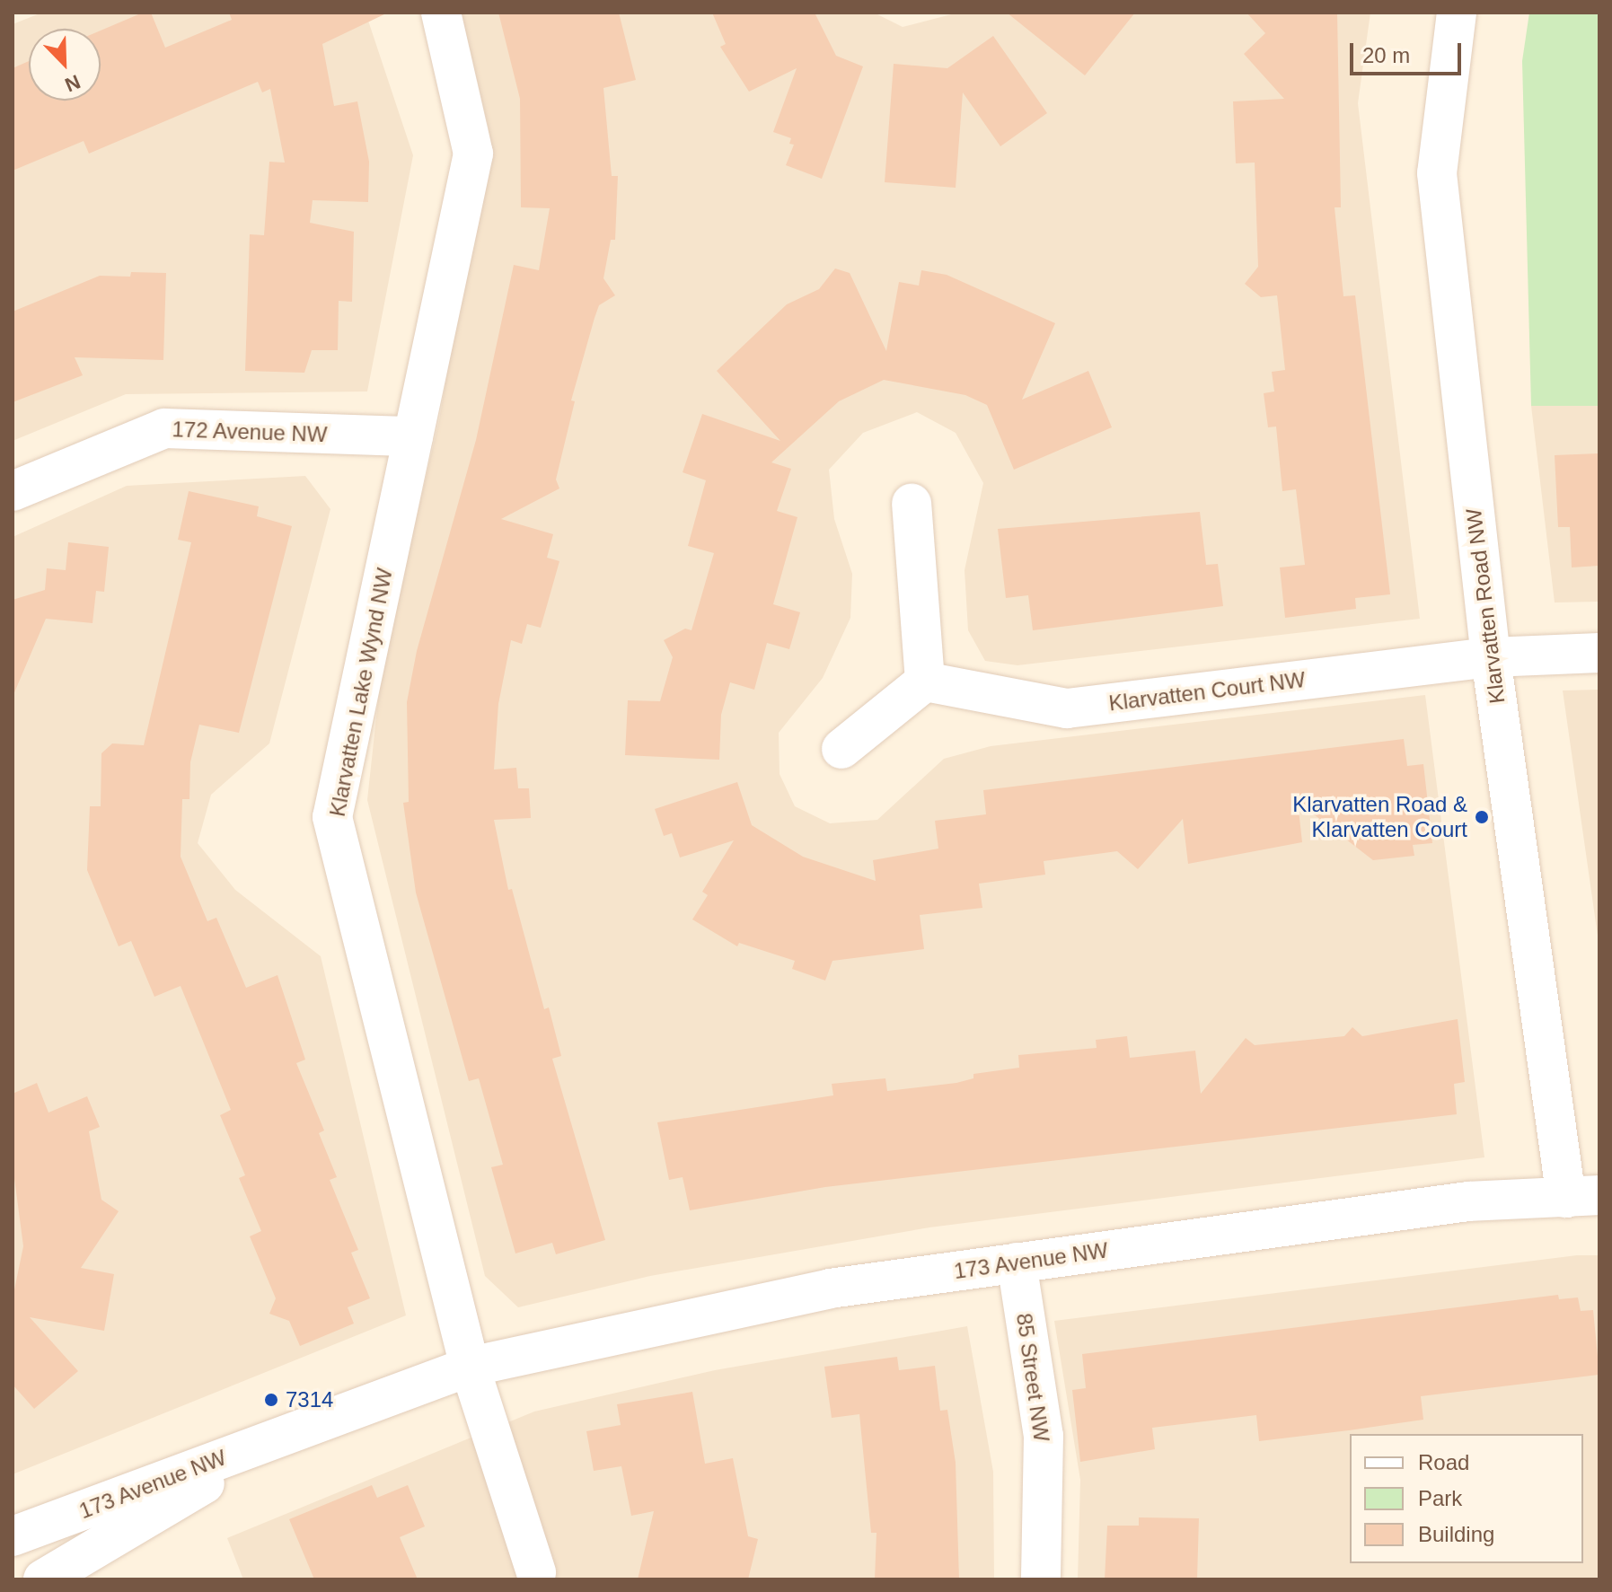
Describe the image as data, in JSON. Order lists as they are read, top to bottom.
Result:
{
  "streets": {
    "street": [
      "172 Avenue NW",
      "Klarvatten Road NW",
      "Klarvatten Court NW",
      "Klarvatten Lake Wynd NW",
      "173 Avenue NW",
      "85 Street NW"
    ]
  },
  "crossings": [
    ["172 Avenue NW", "Klarvatten Lake Wynd NW"],
    ["Klarvatten Road NW", "Klarvatten Court NW"],
    ["Klarvatten Road NW", "173 Avenue NW"],
    ["Klarvatten Lake Wynd NW", "173 Avenue NW"],
    ["173 Avenue NW", "85 Street NW"]
  ],
  "places": ["Klarvatten Road & Klarvatten Court", "7314"],
  "legend": ["Road", "Park", "Building"],
  "scale_bar": "20 m",
  "north": "bottom right"
}
